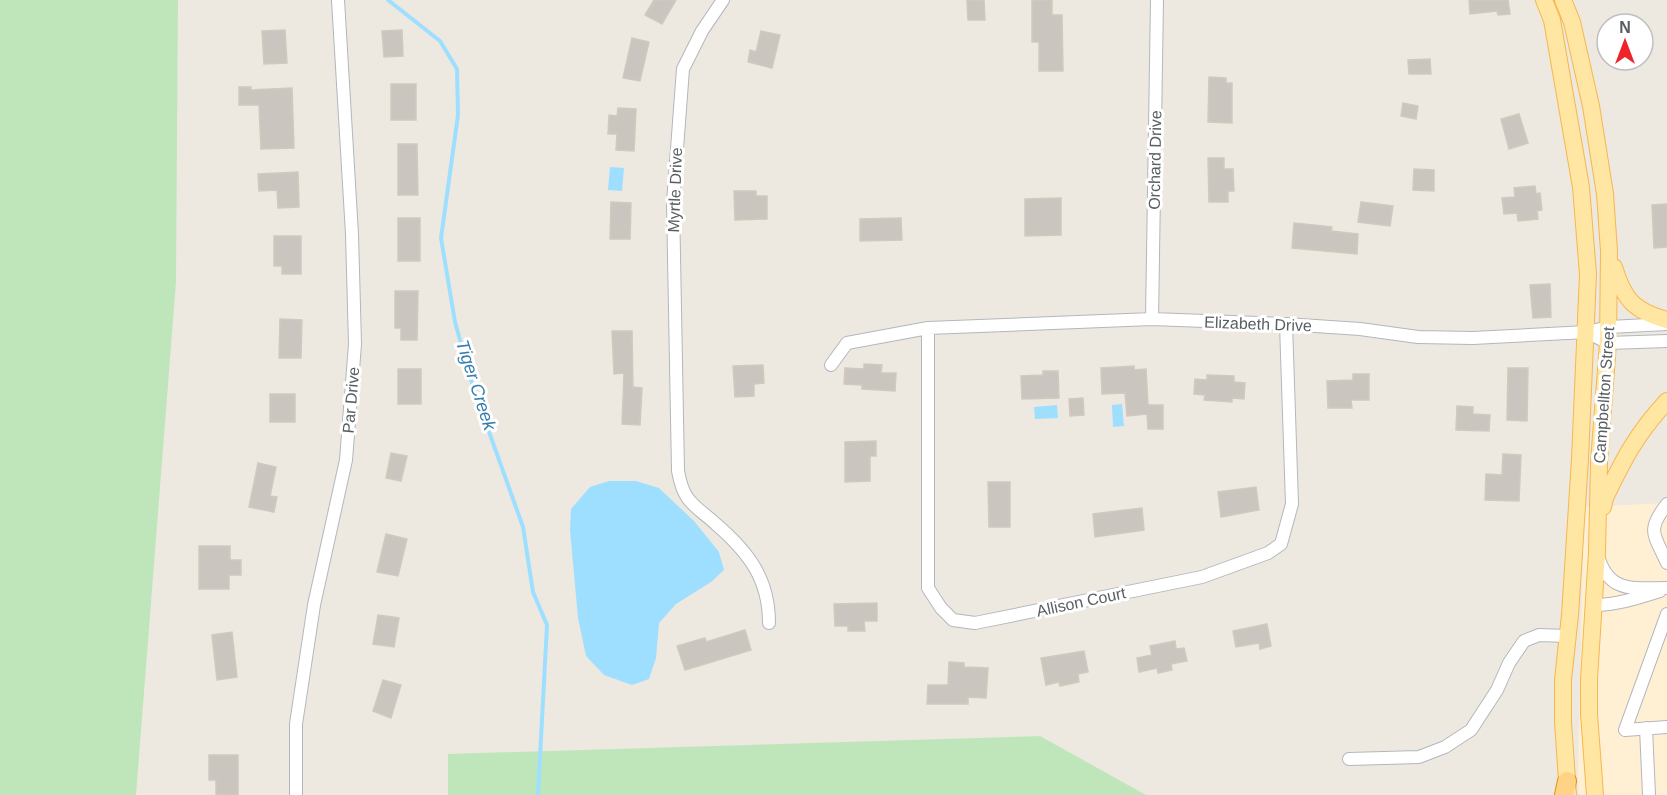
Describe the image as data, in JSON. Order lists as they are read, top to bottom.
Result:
{
  "streets": {
    "main road": ["Campbellton Street"],
    "street": [
      "Orchard Drive",
      "Myrtle Drive",
      "Elizabeth Drive",
      "Par Drive",
      "Allison Court"
    ]
  },
  "crossings": [
    ["Orchard Drive", "Elizabeth Drive"],
    ["Elizabeth Drive", "Campbellton Street"],
    ["Elizabeth Drive", "Allison Court"]
  ],
  "water": ["Tiger Creek"],
  "north": "top"
}
